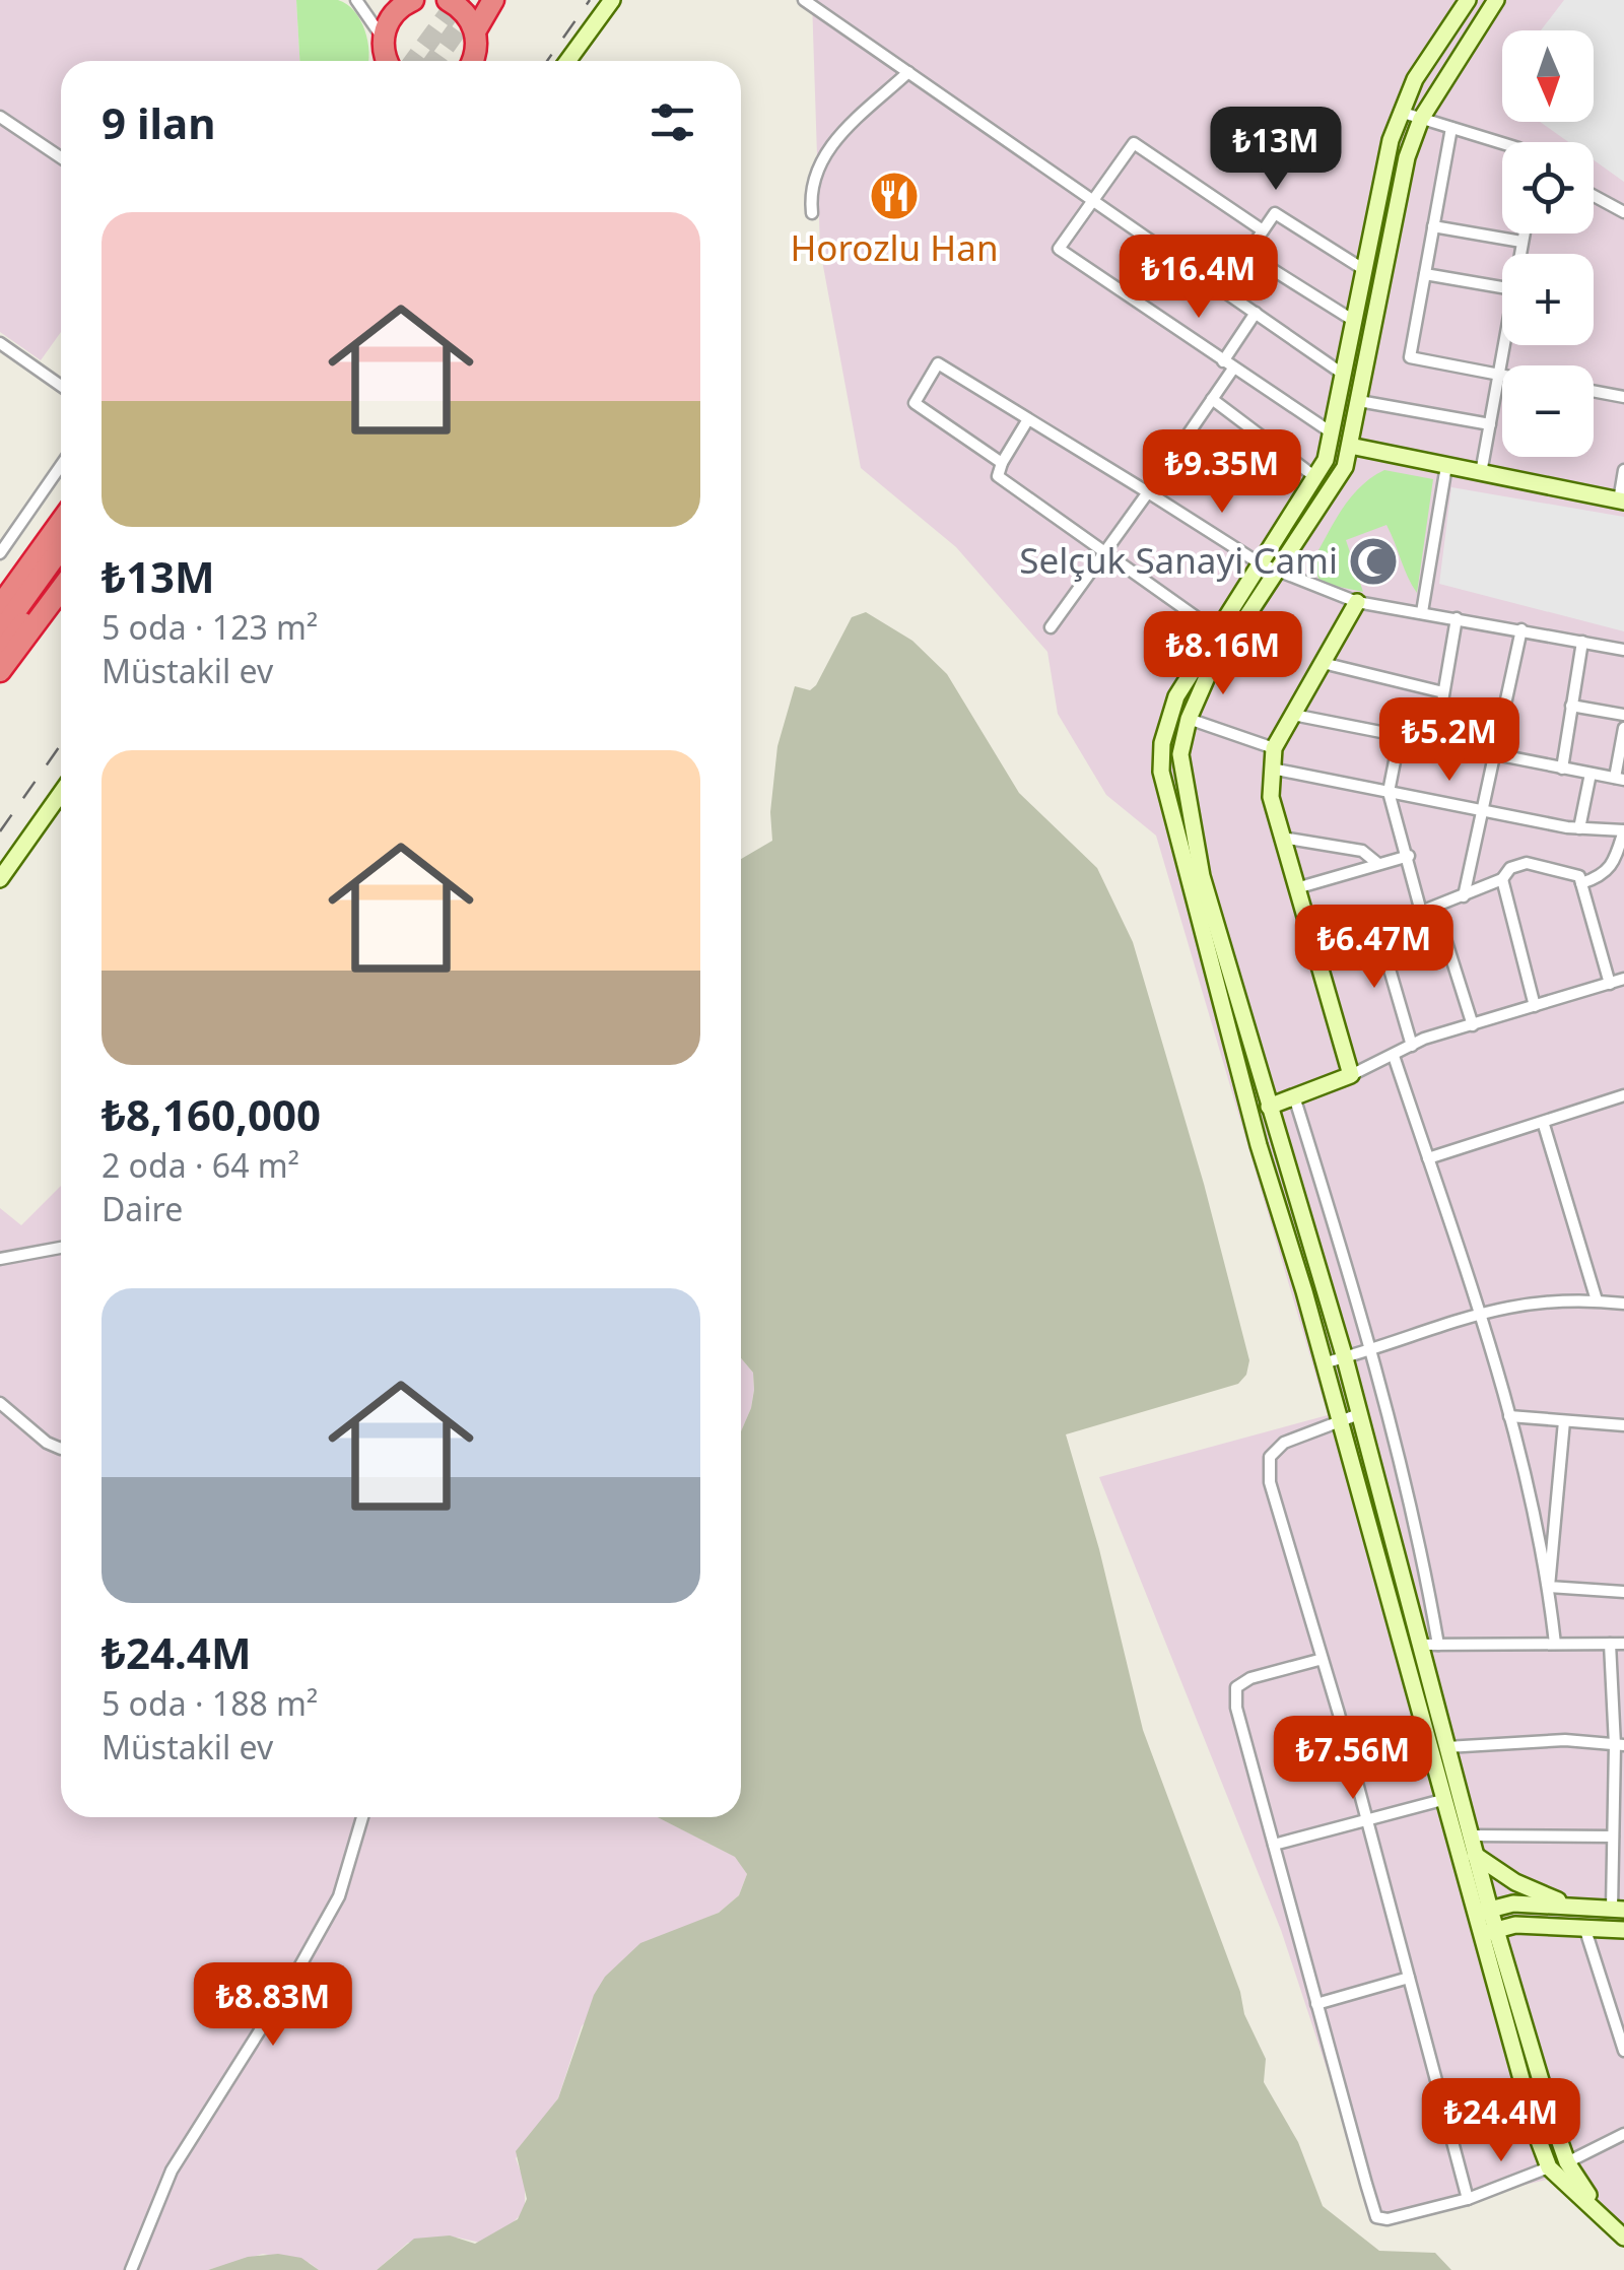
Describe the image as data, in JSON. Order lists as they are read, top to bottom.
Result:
{
  "places": {
    "restaurant": ["Horozlu Han"],
    "mosque": ["Selçuk Sanayi Cami"]
  },
  "north": "bottom",
  "page": {
    "map_buttons": ["+", "−"],
    "heading": "9 ilan",
    "price": [
      "₺13M",
      "₺16.4M",
      "₺9.35M",
      "₺8.16M",
      "₺5.2M",
      "₺6.47M",
      "₺7.56M",
      "₺8.83M",
      "₺24.4M"
    ],
    "list": [
      {
        "name": "₺13M",
        "note": "5 oda · 123 m² · Müstakil ev"
      },
      {
        "name": "₺8,160,000",
        "note": "2 oda · 64 m² · Daire"
      },
      {
        "name": "₺24.4M",
        "note": "5 oda · 188 m² · Müstakil ev"
      }
    ]
  }
}
